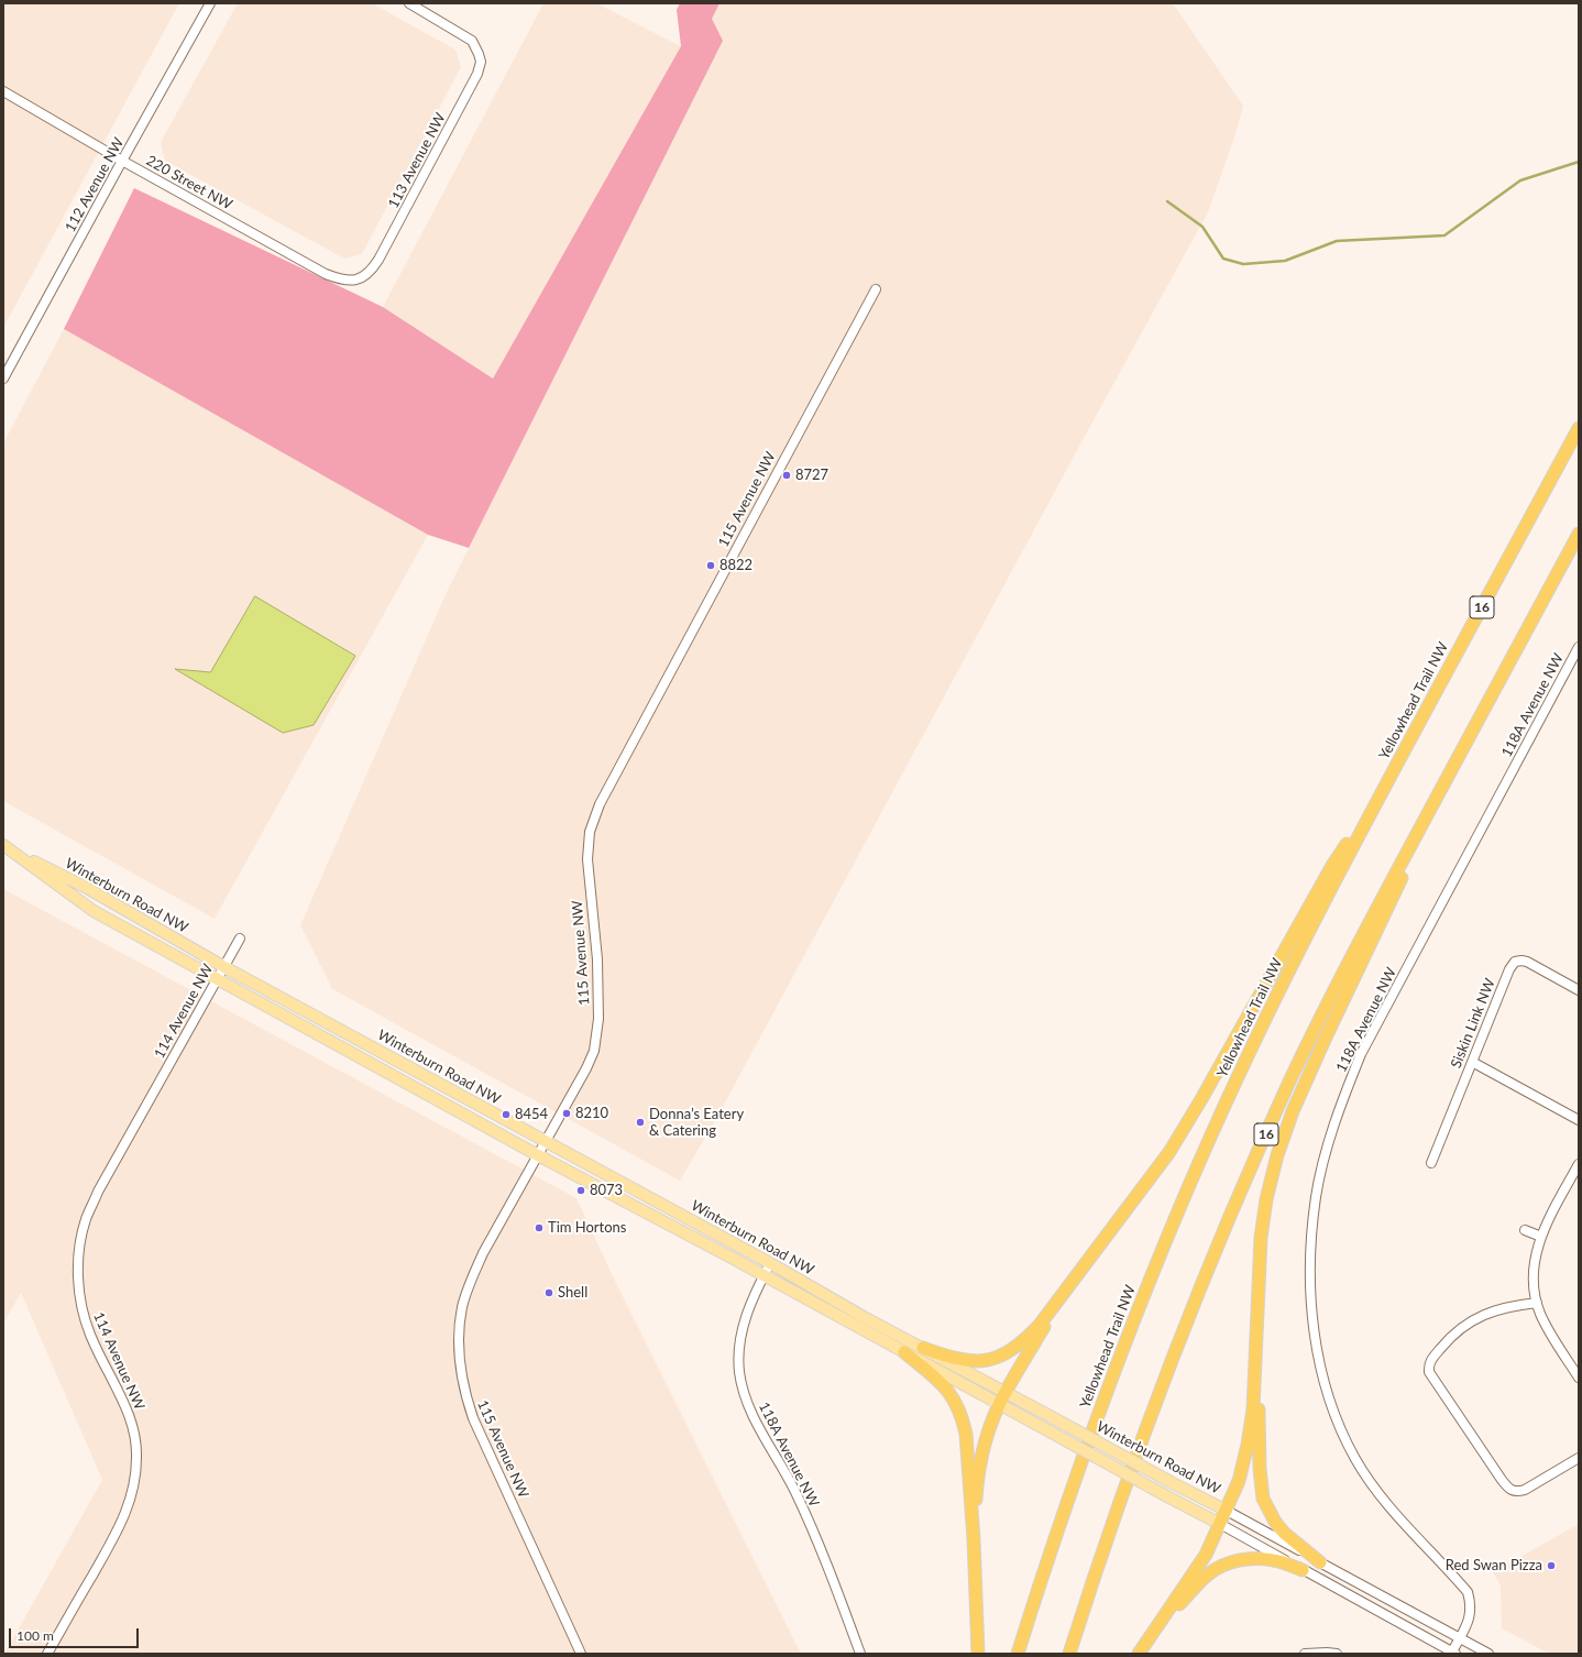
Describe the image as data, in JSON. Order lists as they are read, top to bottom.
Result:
{
  "streets": {
    "highway": ["16", "Yellowhead Trail NW"],
    "main road": ["Winterburn Road NW"],
    "street": [
      "113 Avenue NW",
      "220 Street NW",
      "112 Avenue NW",
      "115 Avenue NW",
      "118A Avenue NW",
      "114 Avenue NW",
      "Siskin Link NW"
    ]
  },
  "crossings": [
    ["113 Avenue NW", "220 Street NW"],
    ["220 Street NW", "112 Avenue NW"],
    ["115 Avenue NW", "Winterburn Road NW"],
    ["118A Avenue NW", "Winterburn Road NW"],
    ["Winterburn Road NW", "114 Avenue NW"]
  ],
  "places": [
    "8727",
    "8822",
    "8210",
    "8454",
    "Donna’s Eatery & Catering",
    "8073",
    "Tim Hortons",
    "Shell",
    "Red Swan Pizza"
  ],
  "scale_bar": "100 m"
}
